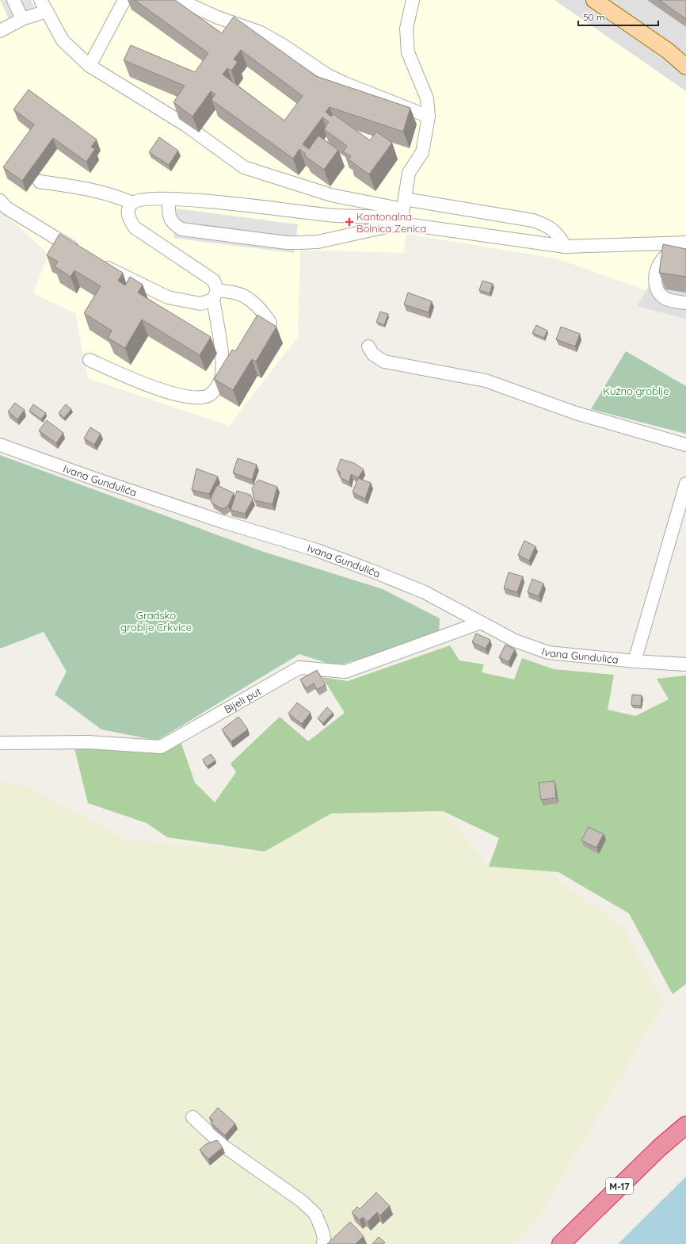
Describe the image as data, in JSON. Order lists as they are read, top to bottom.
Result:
{
  "streets": {
    "highway": ["M-17"],
    "street": ["Ivana Gundulića", "Bijeli put"]
  },
  "crossings": [
    ["Ivana Gundulića", "Bijeli put"]
  ],
  "parks": ["Kužno groblje", "Gradsko groblje Crkvice"],
  "places": {
    "health": ["Kantonalna Bolnica Zenica"]
  },
  "scale_bar": "50 m"
}
